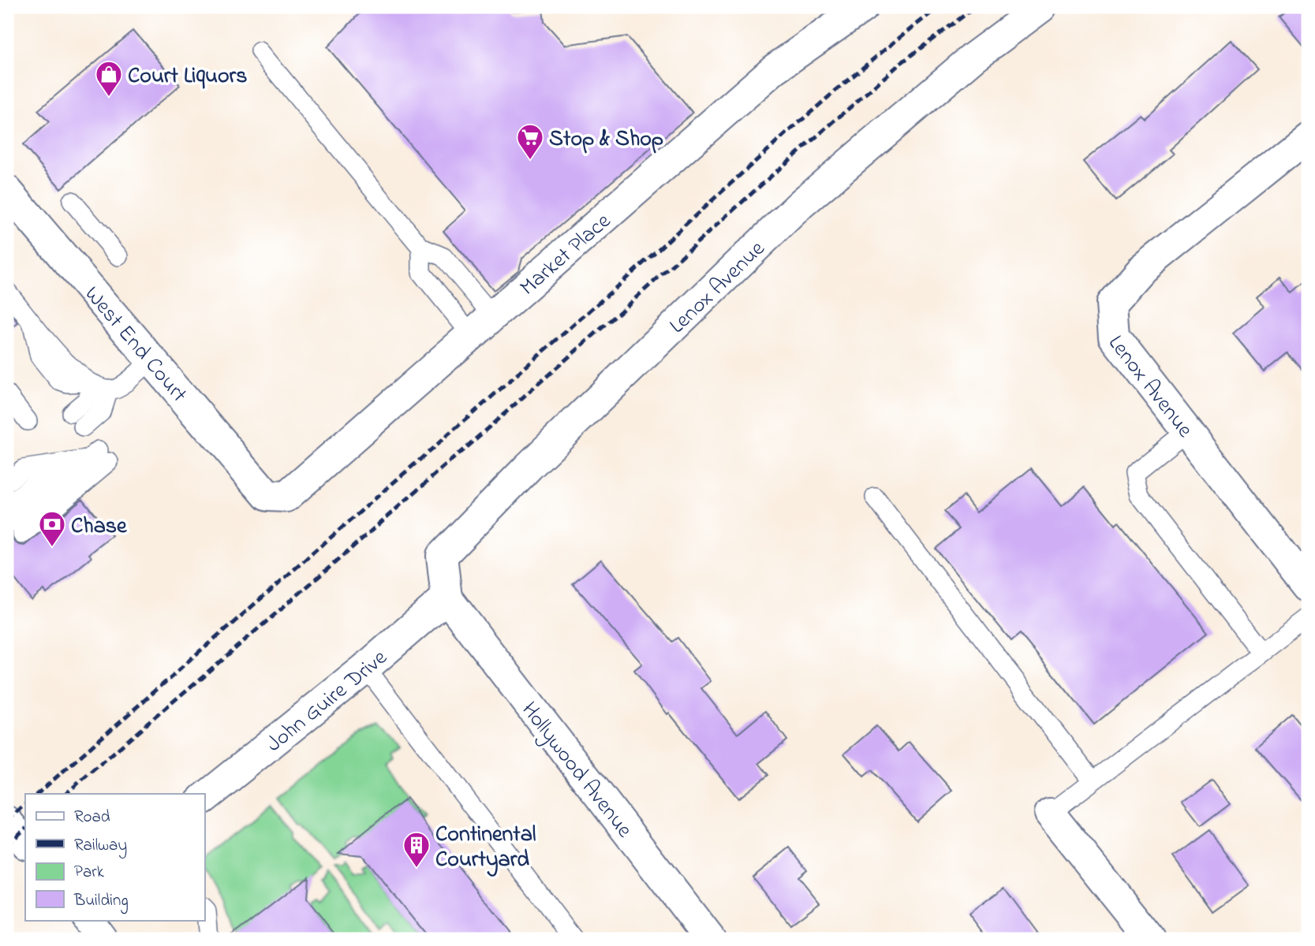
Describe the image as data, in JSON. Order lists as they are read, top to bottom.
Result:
{
  "streets": {
    "street": [
      "Market Place",
      "Lenox Avenue",
      "West End Court",
      "John Guire Drive",
      "Hollywood Avenue"
    ]
  },
  "crossings": [
    ["Market Place", "West End Court"],
    ["Lenox Avenue", "John Guire Drive"],
    ["Lenox Avenue", "Hollywood Avenue"],
    ["John Guire Drive", "Hollywood Avenue"]
  ],
  "places": {
    "shop": ["Court Liquors"],
    "supermarket": ["Stop & Shop"],
    "bank": ["Chase"],
    "building": ["Continental Courtyard"]
  },
  "legend": [
    "Road",
    "Railway",
    "Park",
    "Building"
  ]
}
